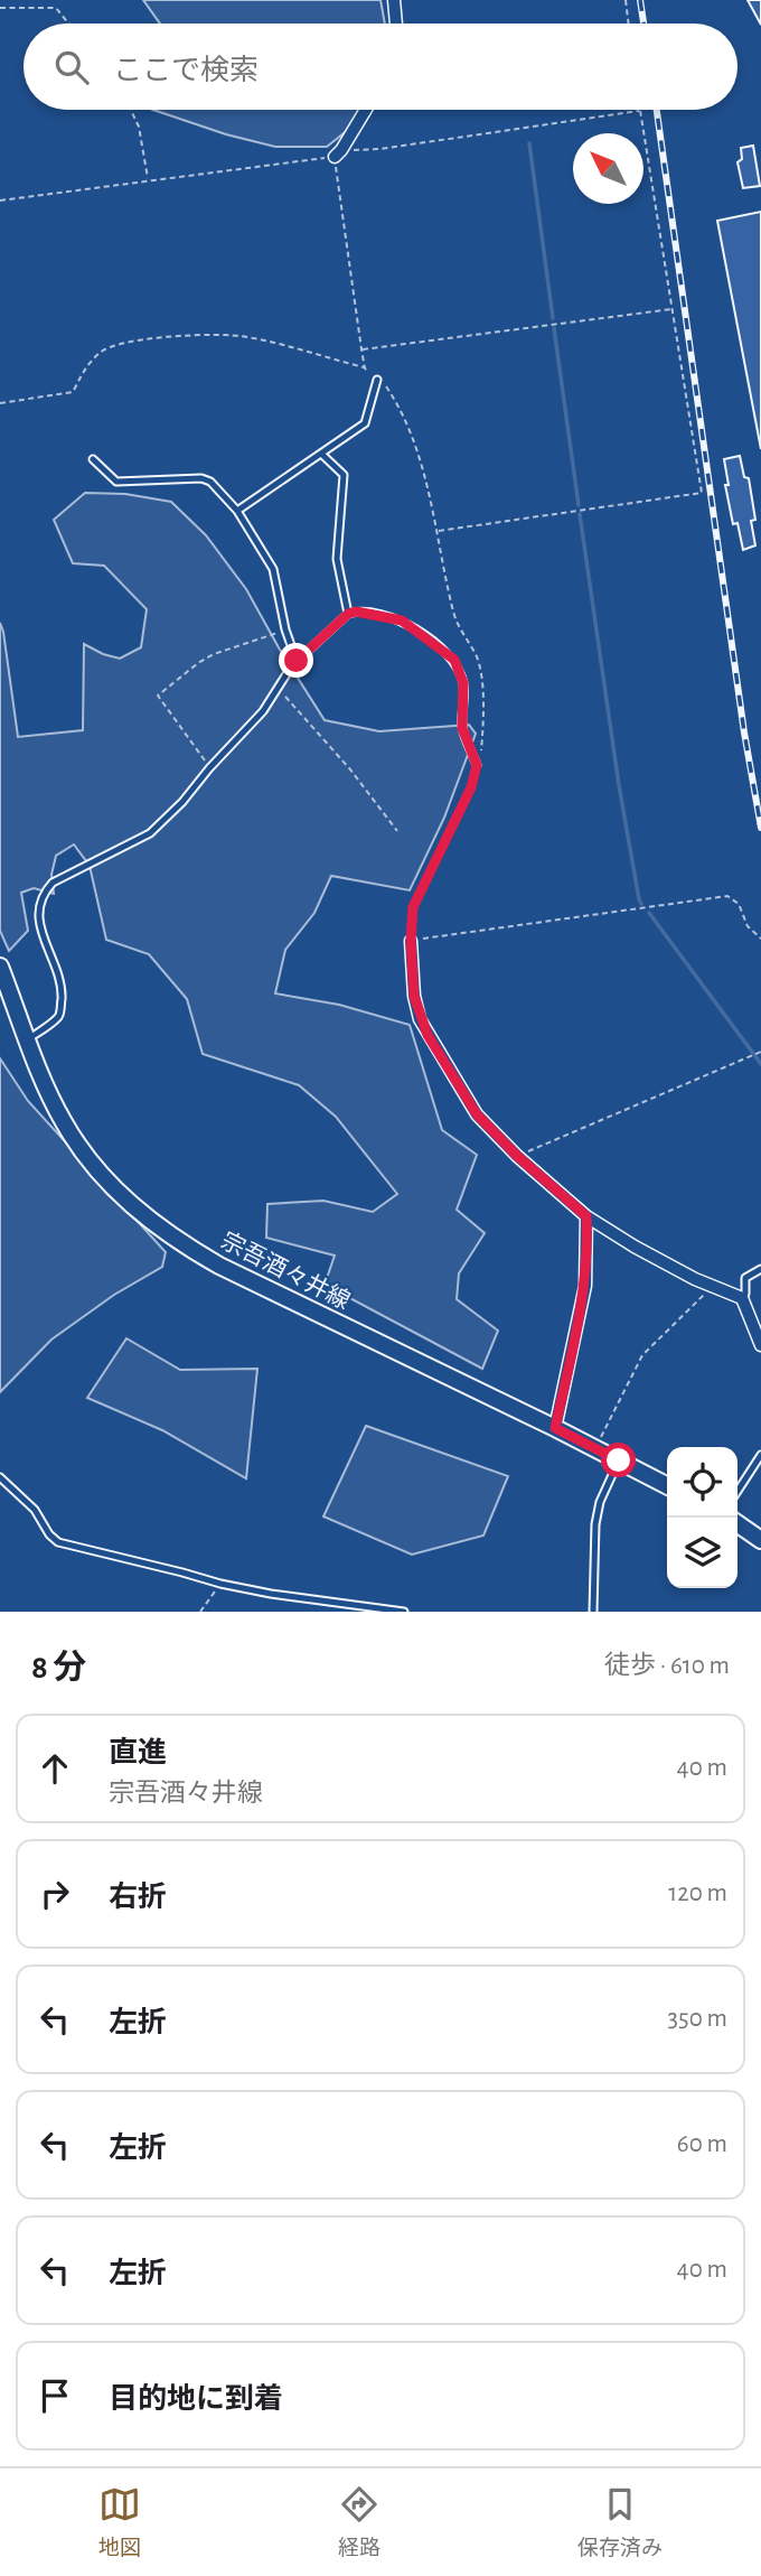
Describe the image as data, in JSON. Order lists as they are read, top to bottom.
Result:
{
  "streets": {
    "main road": ["宗吾酒々井線"]
  },
  "north": "top left",
  "page": {
    "search": "ここで検索",
    "heading": ["8 分", "徒歩 · 610 m"],
    "list": [
      ["直進", "宗吾酒々井線", "40 m"],
      ["右折", "120 m"],
      ["左折", "350 m"],
      ["左折", "60 m"],
      ["左折", "40 m"],
      "目的地に到着"
    ],
    "nav": ["地図", "経路", "保存済み"]
  }
}
